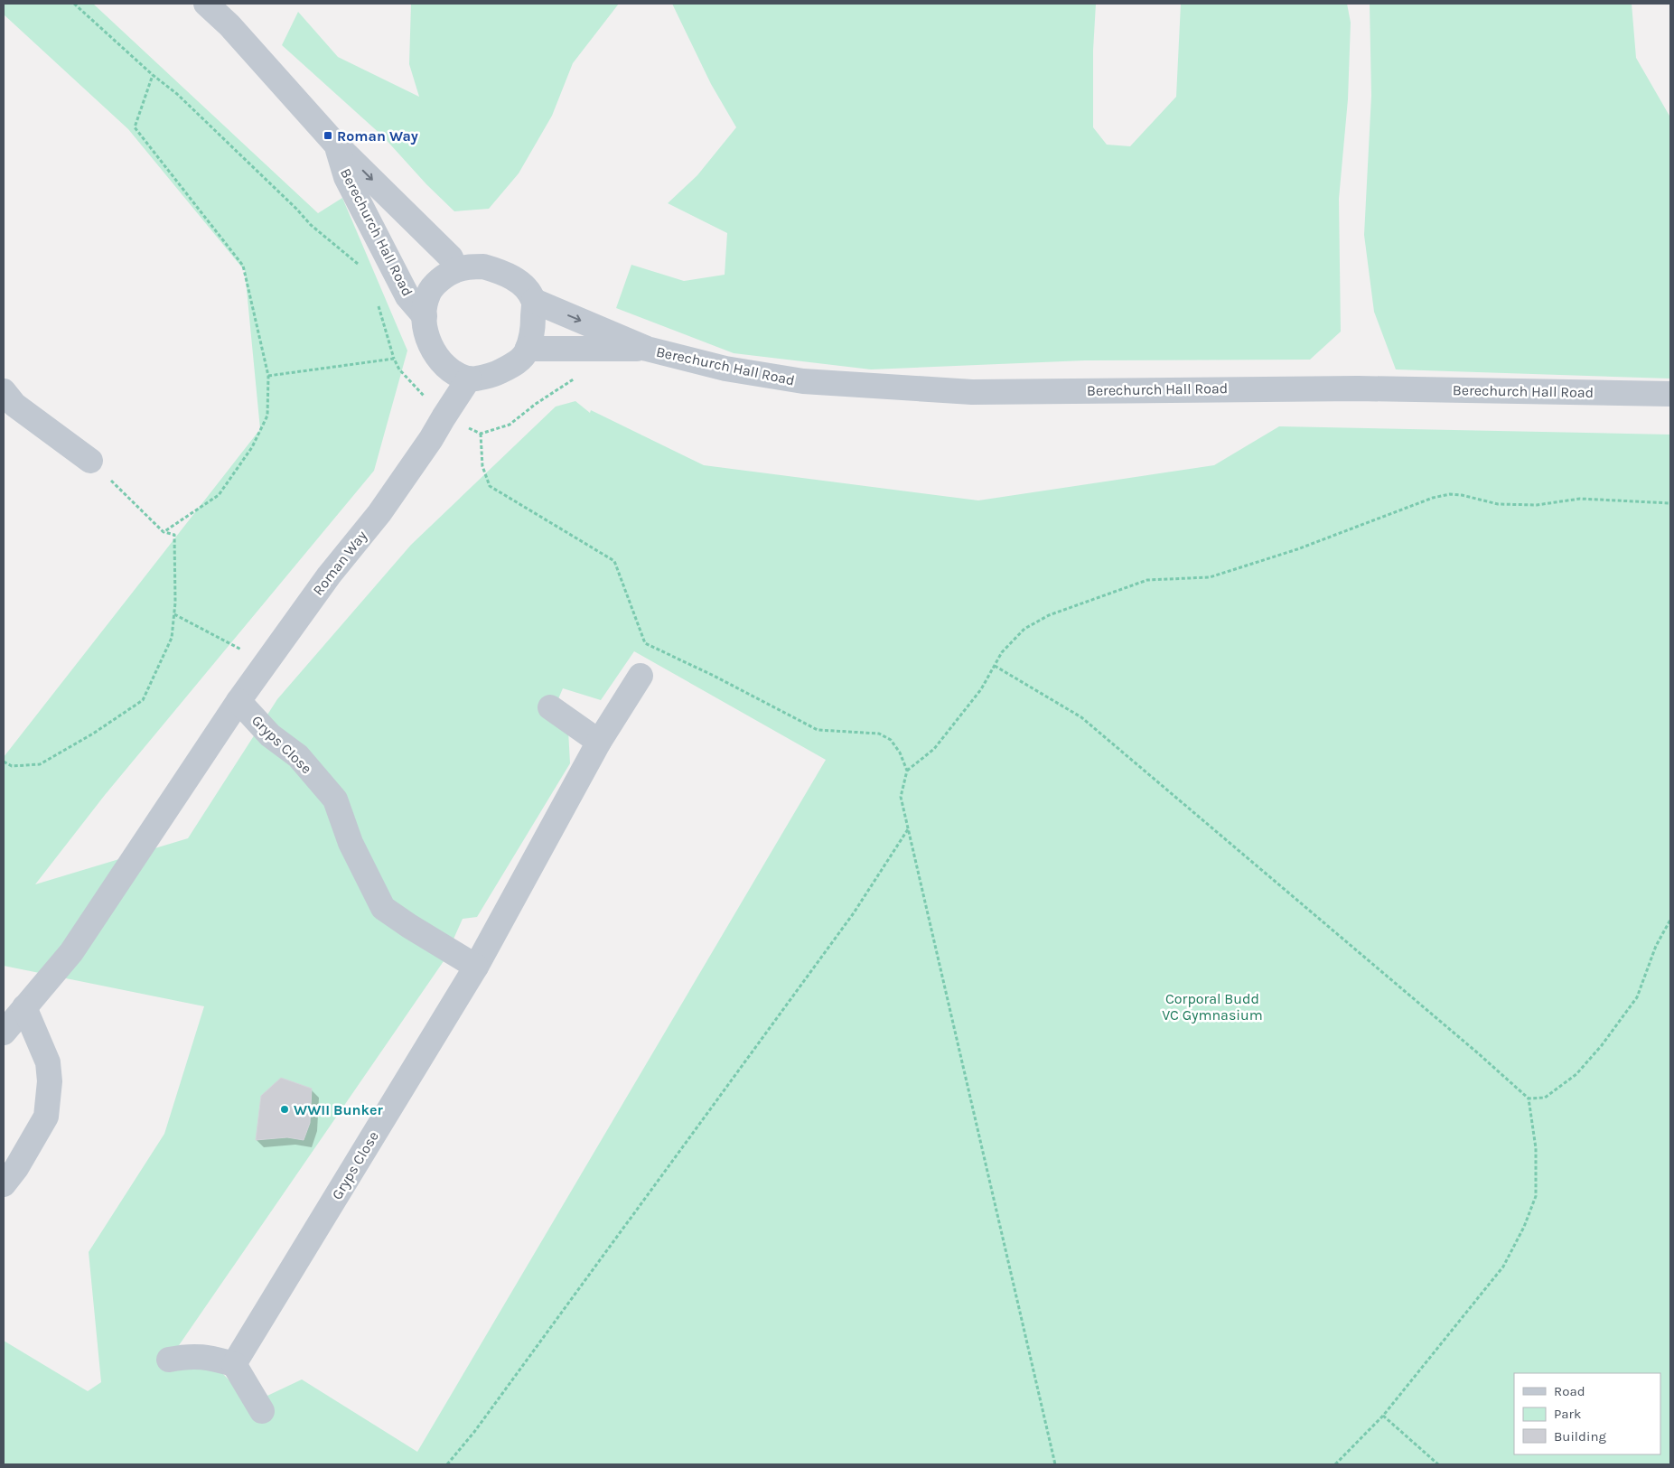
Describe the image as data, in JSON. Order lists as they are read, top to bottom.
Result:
{
  "streets": {
    "street": ["Berechurch Hall Road", "Roman Way", "Gryps Close"]
  },
  "crossings": [
    ["Berechurch Hall Road", "Roman Way"],
    ["Roman Way", "Gryps Close"]
  ],
  "parks": ["Corporal Budd VC Gymnasium"],
  "places": {
    "transit": ["Roman Way"],
    "other": ["WWII Bunker"]
  },
  "legend": ["Road", "Park", "Building"]
}
